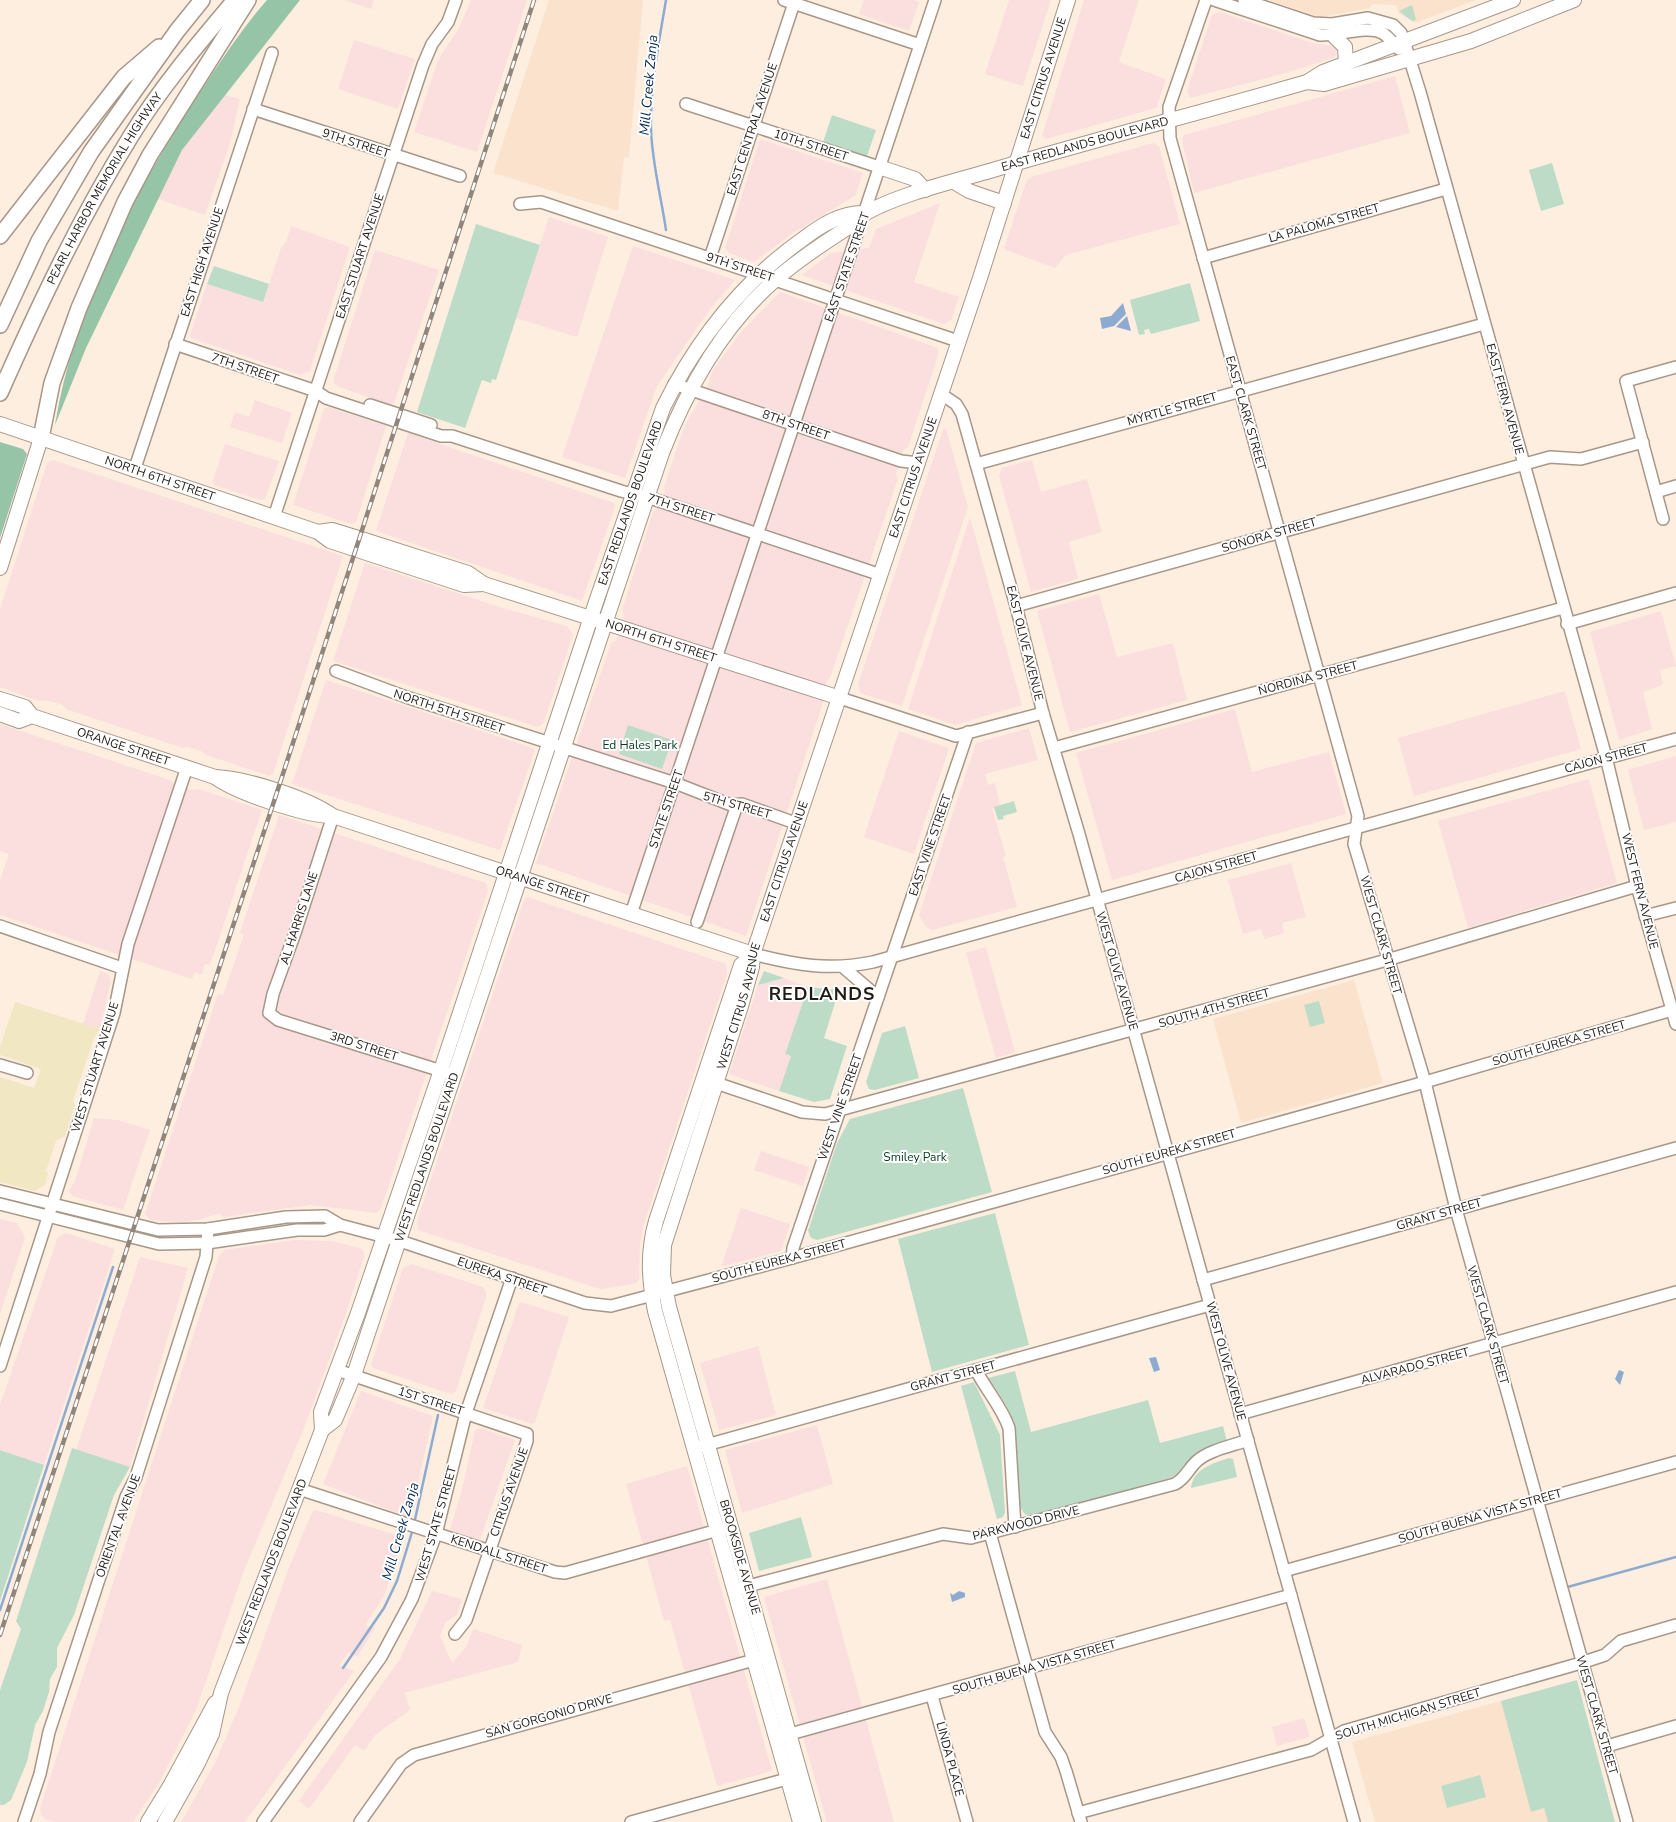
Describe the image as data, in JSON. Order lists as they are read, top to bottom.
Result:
{
  "streets": {
    "highway": ["PEARL HARBOR MEMORIAL HIGHWAY"],
    "main road": [
      "EAST CITRUS AVENUE",
      "EAST REDLANDS BOULEVARD",
      "NORTH 6TH STREET",
      "ORANGE STREET",
      "WEST CITRUS AVENUE",
      "WEST REDLANDS BOULEVARD",
      "BROOKSIDE AVENUE"
    ],
    "street": [
      "EAST CENTRAL AVENUE",
      "9TH STREET",
      "10TH STREET",
      "LA PALOMA STREET",
      "EAST STUART AVENUE",
      "EAST HIGH AVENUE",
      "EAST STATE STREET",
      "7TH STREET",
      "EAST FERN AVENUE",
      "MYRTLE STREET",
      "EAST CLARK STREET",
      "8TH STREET",
      "SONORA STREET",
      "EAST OLIVE AVENUE",
      "NORDINA STREET",
      "NORTH 5TH STREET",
      "CAJON STREET",
      "5TH STREET",
      "STATE STREET",
      "EAST VINE STREET",
      "WEST FERN AVENUE",
      "AL HARRIS LANE",
      "WEST CLARK STREET",
      "WEST OLIVE AVENUE",
      "SOUTH 4TH STREET",
      "SOUTH EUREKA STREET",
      "3RD STREET",
      "WEST STUART AVENUE",
      "WEST VINE STREET",
      "GRANT STREET",
      "EUREKA STREET",
      "ALVARADO STREET",
      "1ST STREET",
      "CITRUS AVENUE",
      "SOUTH BUENA VISTA STREET",
      "PARKWOOD DRIVE",
      "WEST STATE STREET",
      "ORIENTAL AVENUE",
      "KENDALL STREET",
      "SOUTH MICHIGAN STREET",
      "SAN GORGONIO DRIVE",
      "LINDA PLACE"
    ]
  },
  "crossings": [
    ["EAST CITRUS AVENUE", "9TH STREET"],
    ["EAST CITRUS AVENUE", "EAST REDLANDS BOULEVARD"],
    ["EAST CITRUS AVENUE", "7TH STREET"],
    ["EAST CITRUS AVENUE", "8TH STREET"],
    ["EAST CITRUS AVENUE", "NORTH 6TH STREET"],
    ["EAST CITRUS AVENUE", "EAST OLIVE AVENUE"],
    ["EAST CITRUS AVENUE", "ORANGE STREET"],
    ["EAST CITRUS AVENUE", "CAJON STREET"],
    ["EAST CITRUS AVENUE", "5TH STREET"],
    ["EAST CITRUS AVENUE", "WEST CITRUS AVENUE"],
    ["EAST CENTRAL AVENUE", "9TH STREET"],
    ["EAST CENTRAL AVENUE", "10TH STREET"],
    ["9TH STREET", "EAST REDLANDS BOULEVARD"],
    ["9TH STREET", "EAST STUART AVENUE"],
    ["9TH STREET", "EAST HIGH AVENUE"],
    ["9TH STREET", "EAST STATE STREET"],
    ["10TH STREET", "EAST STATE STREET"],
    ["EAST REDLANDS BOULEVARD", "EAST STATE STREET"],
    ["EAST REDLANDS BOULEVARD", "7TH STREET"],
    ["EAST REDLANDS BOULEVARD", "EAST FERN AVENUE"],
    ["EAST REDLANDS BOULEVARD", "EAST CLARK STREET"],
    ["EAST REDLANDS BOULEVARD", "8TH STREET"],
    ["EAST REDLANDS BOULEVARD", "NORTH 6TH STREET"],
    ["EAST REDLANDS BOULEVARD", "NORTH 5TH STREET"],
    ["EAST REDLANDS BOULEVARD", "ORANGE STREET"],
    ["EAST REDLANDS BOULEVARD", "5TH STREET"],
    ["EAST REDLANDS BOULEVARD", "WEST REDLANDS BOULEVARD"],
    ["LA PALOMA STREET", "EAST FERN AVENUE"],
    ["LA PALOMA STREET", "EAST CLARK STREET"],
    ["EAST STUART AVENUE", "7TH STREET"],
    ["EAST STUART AVENUE", "NORTH 6TH STREET"],
    ["EAST HIGH AVENUE", "7TH STREET"],
    ["EAST HIGH AVENUE", "NORTH 6TH STREET"],
    ["EAST STATE STREET", "7TH STREET"],
    ["EAST STATE STREET", "8TH STREET"],
    ["EAST STATE STREET", "STATE STREET"],
    ["7TH STREET", "STATE STREET"],
    ["EAST FERN AVENUE", "MYRTLE STREET"],
    ["EAST FERN AVENUE", "SONORA STREET"],
    ["EAST FERN AVENUE", "NORDINA STREET"],
    ["EAST FERN AVENUE", "CAJON STREET"],
    ["EAST FERN AVENUE", "WEST FERN AVENUE"],
    ["MYRTLE STREET", "EAST CLARK STREET"],
    ["MYRTLE STREET", "EAST OLIVE AVENUE"],
    ["EAST CLARK STREET", "SONORA STREET"],
    ["EAST CLARK STREET", "NORDINA STREET"],
    ["EAST CLARK STREET", "CAJON STREET"],
    ["EAST CLARK STREET", "WEST CLARK STREET"],
    ["NORTH 6TH STREET", "STATE STREET"],
    ["SONORA STREET", "EAST OLIVE AVENUE"],
    ["EAST OLIVE AVENUE", "NORDINA STREET"],
    ["EAST OLIVE AVENUE", "CAJON STREET"],
    ["EAST OLIVE AVENUE", "WEST OLIVE AVENUE"],
    ["NORTH 5TH STREET", "5TH STREET"],
    ["ORANGE STREET", "CAJON STREET"],
    ["ORANGE STREET", "STATE STREET"],
    ["ORANGE STREET", "AL HARRIS LANE"],
    ["ORANGE STREET", "WEST CITRUS AVENUE"],
    ["ORANGE STREET", "WEST STUART AVENUE"],
    ["ORANGE STREET", "WEST REDLANDS BOULEVARD"],
    ["CAJON STREET", "EAST VINE STREET"],
    ["CAJON STREET", "WEST FERN AVENUE"],
    ["CAJON STREET", "WEST CLARK STREET"],
    ["CAJON STREET", "WEST OLIVE AVENUE"],
    ["CAJON STREET", "WEST CITRUS AVENUE"],
    ["CAJON STREET", "WEST VINE STREET"],
    ["5TH STREET", "STATE STREET"],
    ["EAST VINE STREET", "WEST VINE STREET"],
    ["WEST FERN AVENUE", "SOUTH 4TH STREET"],
    ["WEST FERN AVENUE", "SOUTH EUREKA STREET"],
    ["AL HARRIS LANE", "3RD STREET"],
    ["WEST CLARK STREET", "SOUTH 4TH STREET"],
    ["WEST CLARK STREET", "SOUTH EUREKA STREET"],
    ["WEST CLARK STREET", "GRANT STREET"],
    ["WEST CLARK STREET", "ALVARADO STREET"],
    ["WEST CLARK STREET", "SOUTH BUENA VISTA STREET"],
    ["WEST CLARK STREET", "SOUTH MICHIGAN STREET"],
    ["WEST OLIVE AVENUE", "SOUTH 4TH STREET"],
    ["WEST OLIVE AVENUE", "SOUTH EUREKA STREET"],
    ["WEST OLIVE AVENUE", "GRANT STREET"],
    ["WEST OLIVE AVENUE", "ALVARADO STREET"],
    ["WEST OLIVE AVENUE", "SOUTH BUENA VISTA STREET"],
    ["WEST OLIVE AVENUE", "PARKWOOD DRIVE"],
    ["WEST OLIVE AVENUE", "SOUTH MICHIGAN STREET"],
    ["SOUTH 4TH STREET", "WEST CITRUS AVENUE"],
    ["SOUTH 4TH STREET", "WEST VINE STREET"],
    ["WEST CITRUS AVENUE", "SOUTH EUREKA STREET"],
    ["WEST CITRUS AVENUE", "EUREKA STREET"],
    ["WEST CITRUS AVENUE", "BROOKSIDE AVENUE"],
    ["SOUTH EUREKA STREET", "WEST VINE STREET"],
    ["SOUTH EUREKA STREET", "EUREKA STREET"],
    ["SOUTH EUREKA STREET", "BROOKSIDE AVENUE"],
    ["3RD STREET", "WEST REDLANDS BOULEVARD"],
    ["WEST STUART AVENUE", "EUREKA STREET"],
    ["WEST REDLANDS BOULEVARD", "EUREKA STREET"],
    ["WEST REDLANDS BOULEVARD", "1ST STREET"],
    ["WEST REDLANDS BOULEVARD", "KENDALL STREET"],
    ["GRANT STREET", "BROOKSIDE AVENUE"],
    ["EUREKA STREET", "WEST STATE STREET"],
    ["EUREKA STREET", "ORIENTAL AVENUE"],
    ["EUREKA STREET", "BROOKSIDE AVENUE"],
    ["1ST STREET", "CITRUS AVENUE"],
    ["1ST STREET", "WEST STATE STREET"],
    ["CITRUS AVENUE", "KENDALL STREET"],
    ["SOUTH BUENA VISTA STREET", "BROOKSIDE AVENUE"],
    ["SOUTH BUENA VISTA STREET", "LINDA PLACE"],
    ["PARKWOOD DRIVE", "BROOKSIDE AVENUE"],
    ["WEST STATE STREET", "KENDALL STREET"],
    ["KENDALL STREET", "BROOKSIDE AVENUE"],
    ["BROOKSIDE AVENUE", "SAN GORGONIO DRIVE"]
  ],
  "districts": ["REDLANDS"],
  "water": ["Mill Creek Zanja"],
  "parks": ["Ed Hales Park", "Smiley Park"]
}
